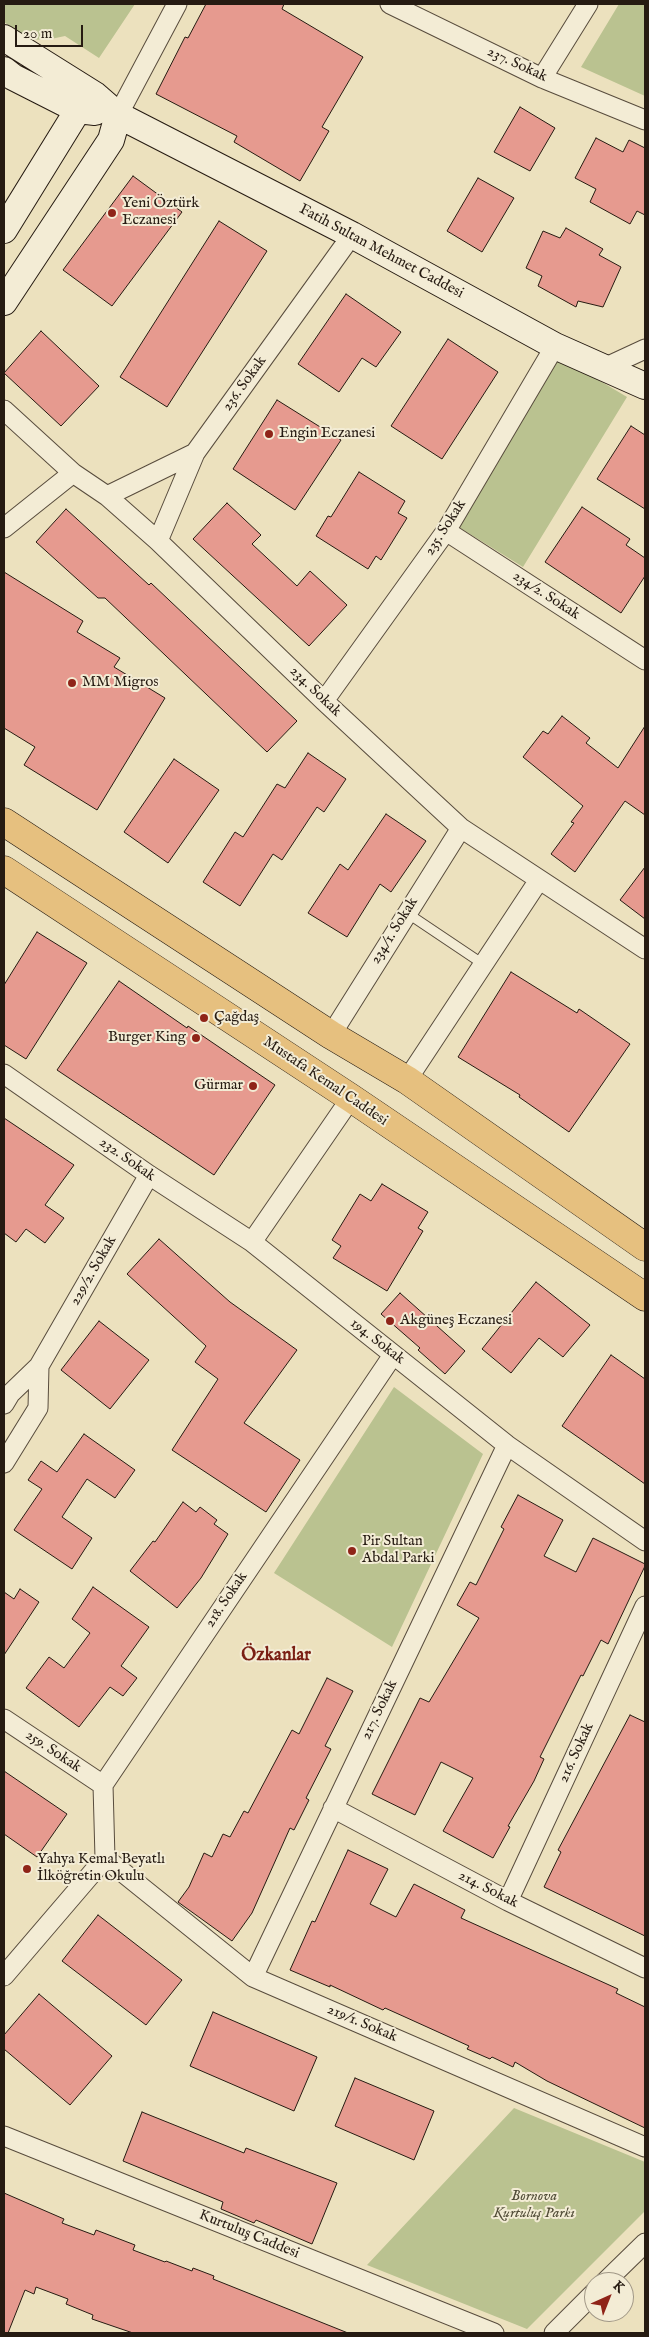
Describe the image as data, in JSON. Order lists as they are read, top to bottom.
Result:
{
  "streets": {
    "main road": ["Fatih Sultan Mehmet Caddesi", "Mustafa Kemal Caddesi"],
    "street": [
      "237. Sokak",
      "236. Sokak",
      "235. Sokak",
      "234/2. Sokak",
      "234. Sokak",
      "234/1. Sokak",
      "232. Sokak",
      "229/2. Sokak",
      "194. Sokak",
      "218. Sokak",
      "217. Sokak",
      "259. Sokak",
      "216. Sokak",
      "214. Sokak",
      "219/1. Sokak",
      "Kurtuluş Caddesi"
    ]
  },
  "crossings": [
    ["Fatih Sultan Mehmet Caddesi", "236. Sokak"],
    ["Fatih Sultan Mehmet Caddesi", "235. Sokak"],
    ["236. Sokak", "234. Sokak"],
    ["235. Sokak", "234/2. Sokak"],
    ["235. Sokak", "234. Sokak"],
    ["234. Sokak", "234/1. Sokak"],
    ["232. Sokak", "229/2. Sokak"],
    ["232. Sokak", "194. Sokak"],
    ["194. Sokak", "218. Sokak"],
    ["194. Sokak", "217. Sokak"],
    ["218. Sokak", "259. Sokak"],
    ["217. Sokak", "214. Sokak"],
    ["217. Sokak", "219/1. Sokak"],
    ["216. Sokak", "214. Sokak"]
  ],
  "districts": ["Özkanlar"],
  "parks": ["Bornova Kurtuluş Parkı"],
  "places": [
    "Yeni Öztürk Eczanesi",
    "Engin Eczanesi",
    "MM Migros",
    "Çağdaş",
    "Burger King",
    "Gürmar",
    "Akgüneş Eczanesi",
    "Pir Sultan Abdal Parki",
    "Yahya Kemal Beyatlı İlköğretin Okulu"
  ],
  "scale_bar": "20 m",
  "north": "top right"
}
